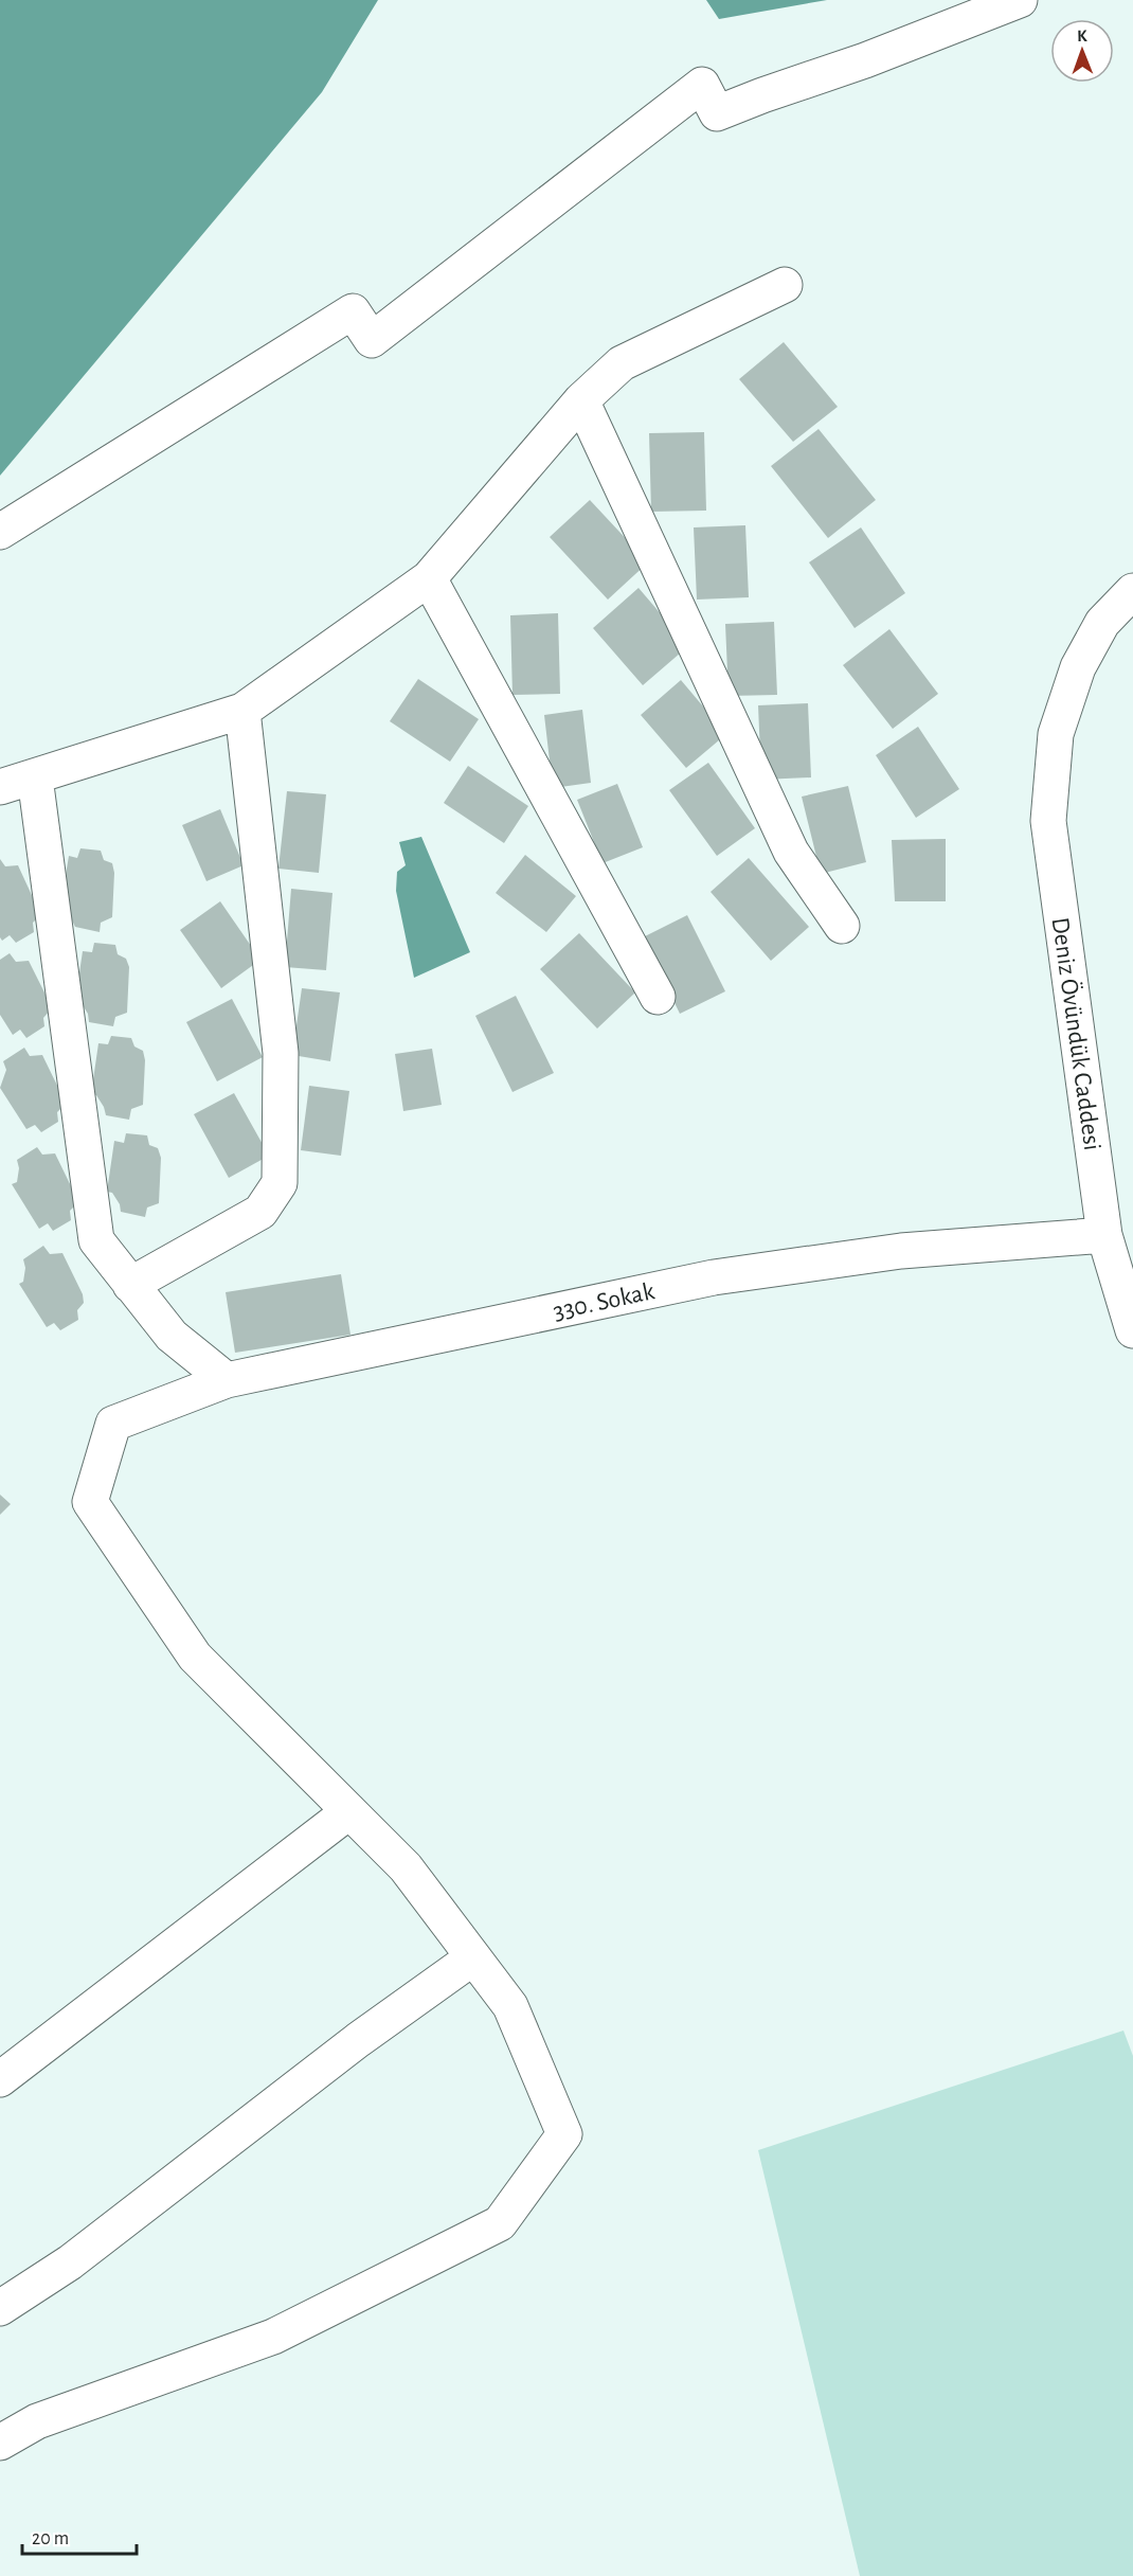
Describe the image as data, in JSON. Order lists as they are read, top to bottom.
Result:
{
  "streets": {
    "street": ["Deniz Övündük Caddesi", "330. Sokak"]
  },
  "crossings": [
    ["Deniz Övündük Caddesi", "330. Sokak"]
  ],
  "scale_bar": "20 m",
  "north": "top"
}
